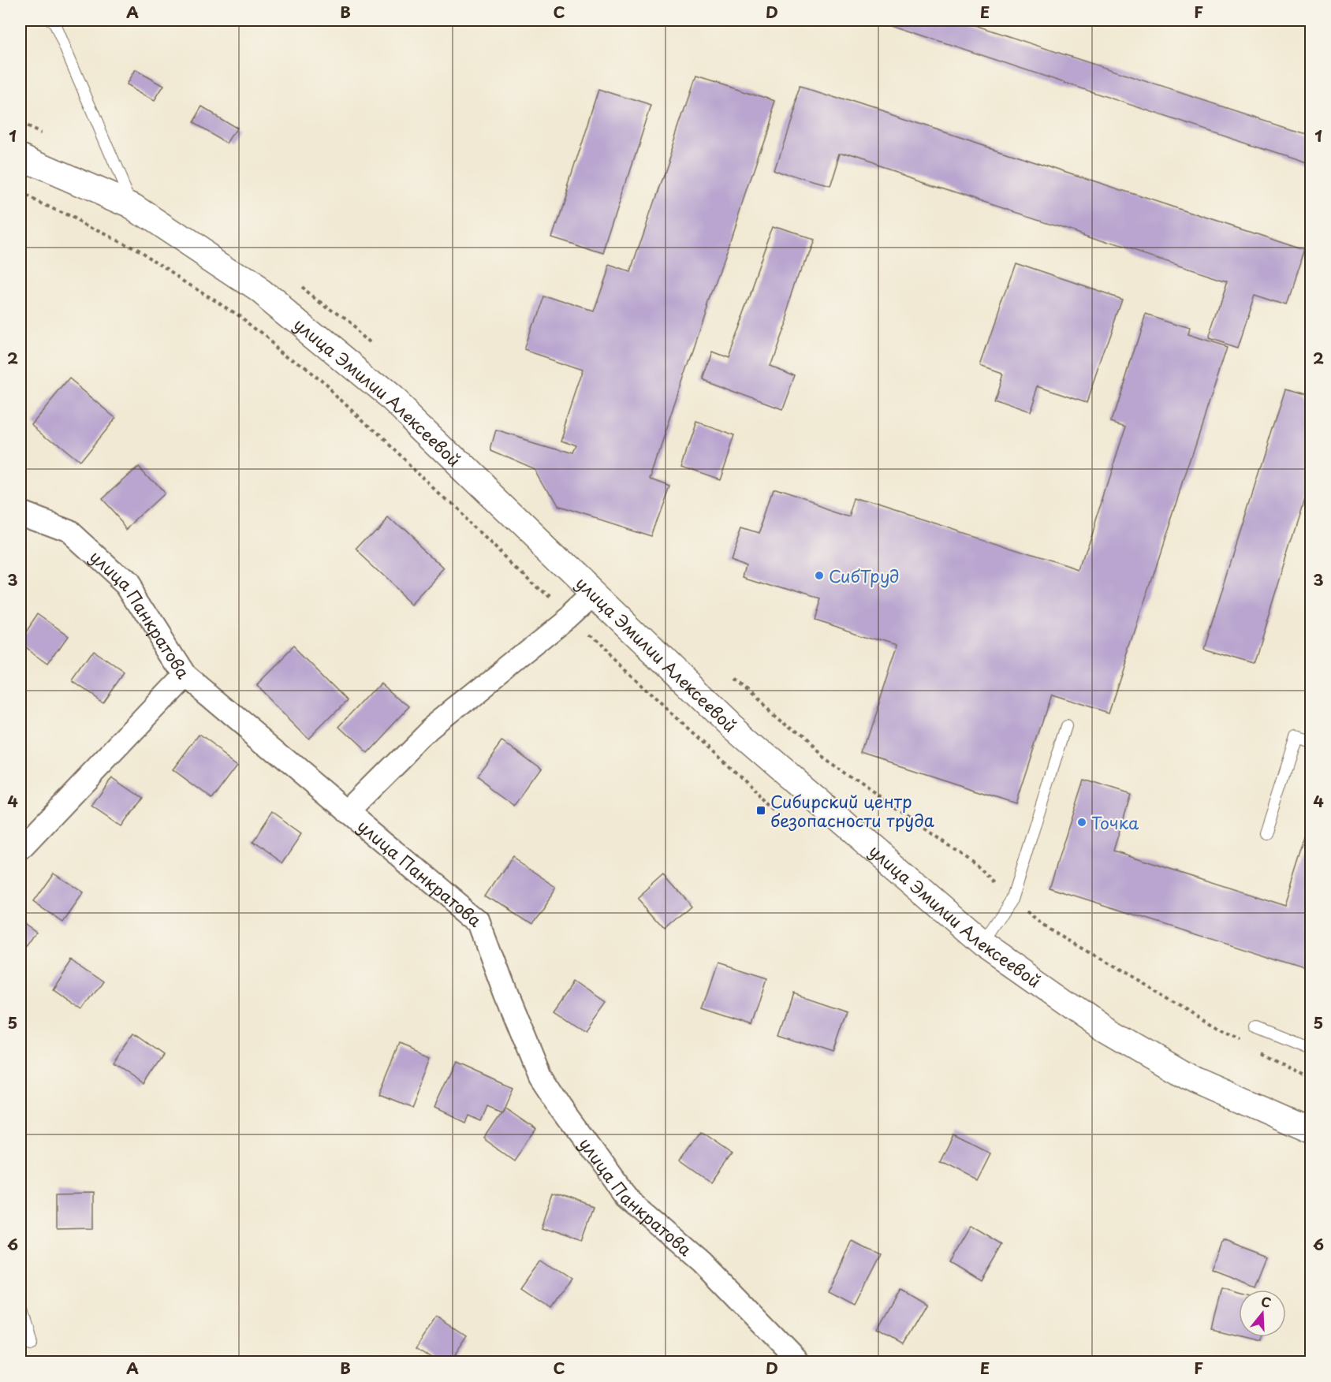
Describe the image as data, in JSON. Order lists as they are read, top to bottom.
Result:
{
  "streets": {
    "street": ["улица Эмилии Алексеевой", "улица Панкратова"]
  },
  "places": {
    "other": ["СибТруд", "Точка"],
    "transit": ["Сибирский центр безопасности труда"]
  },
  "north": "top",
  "grid": {
    "columns": [
      "A",
      "B",
      "C",
      "D",
      "E",
      "F"
    ],
    "rows": [
      "1",
      "2",
      "3",
      "4",
      "5",
      "6"
    ]
  }
}
